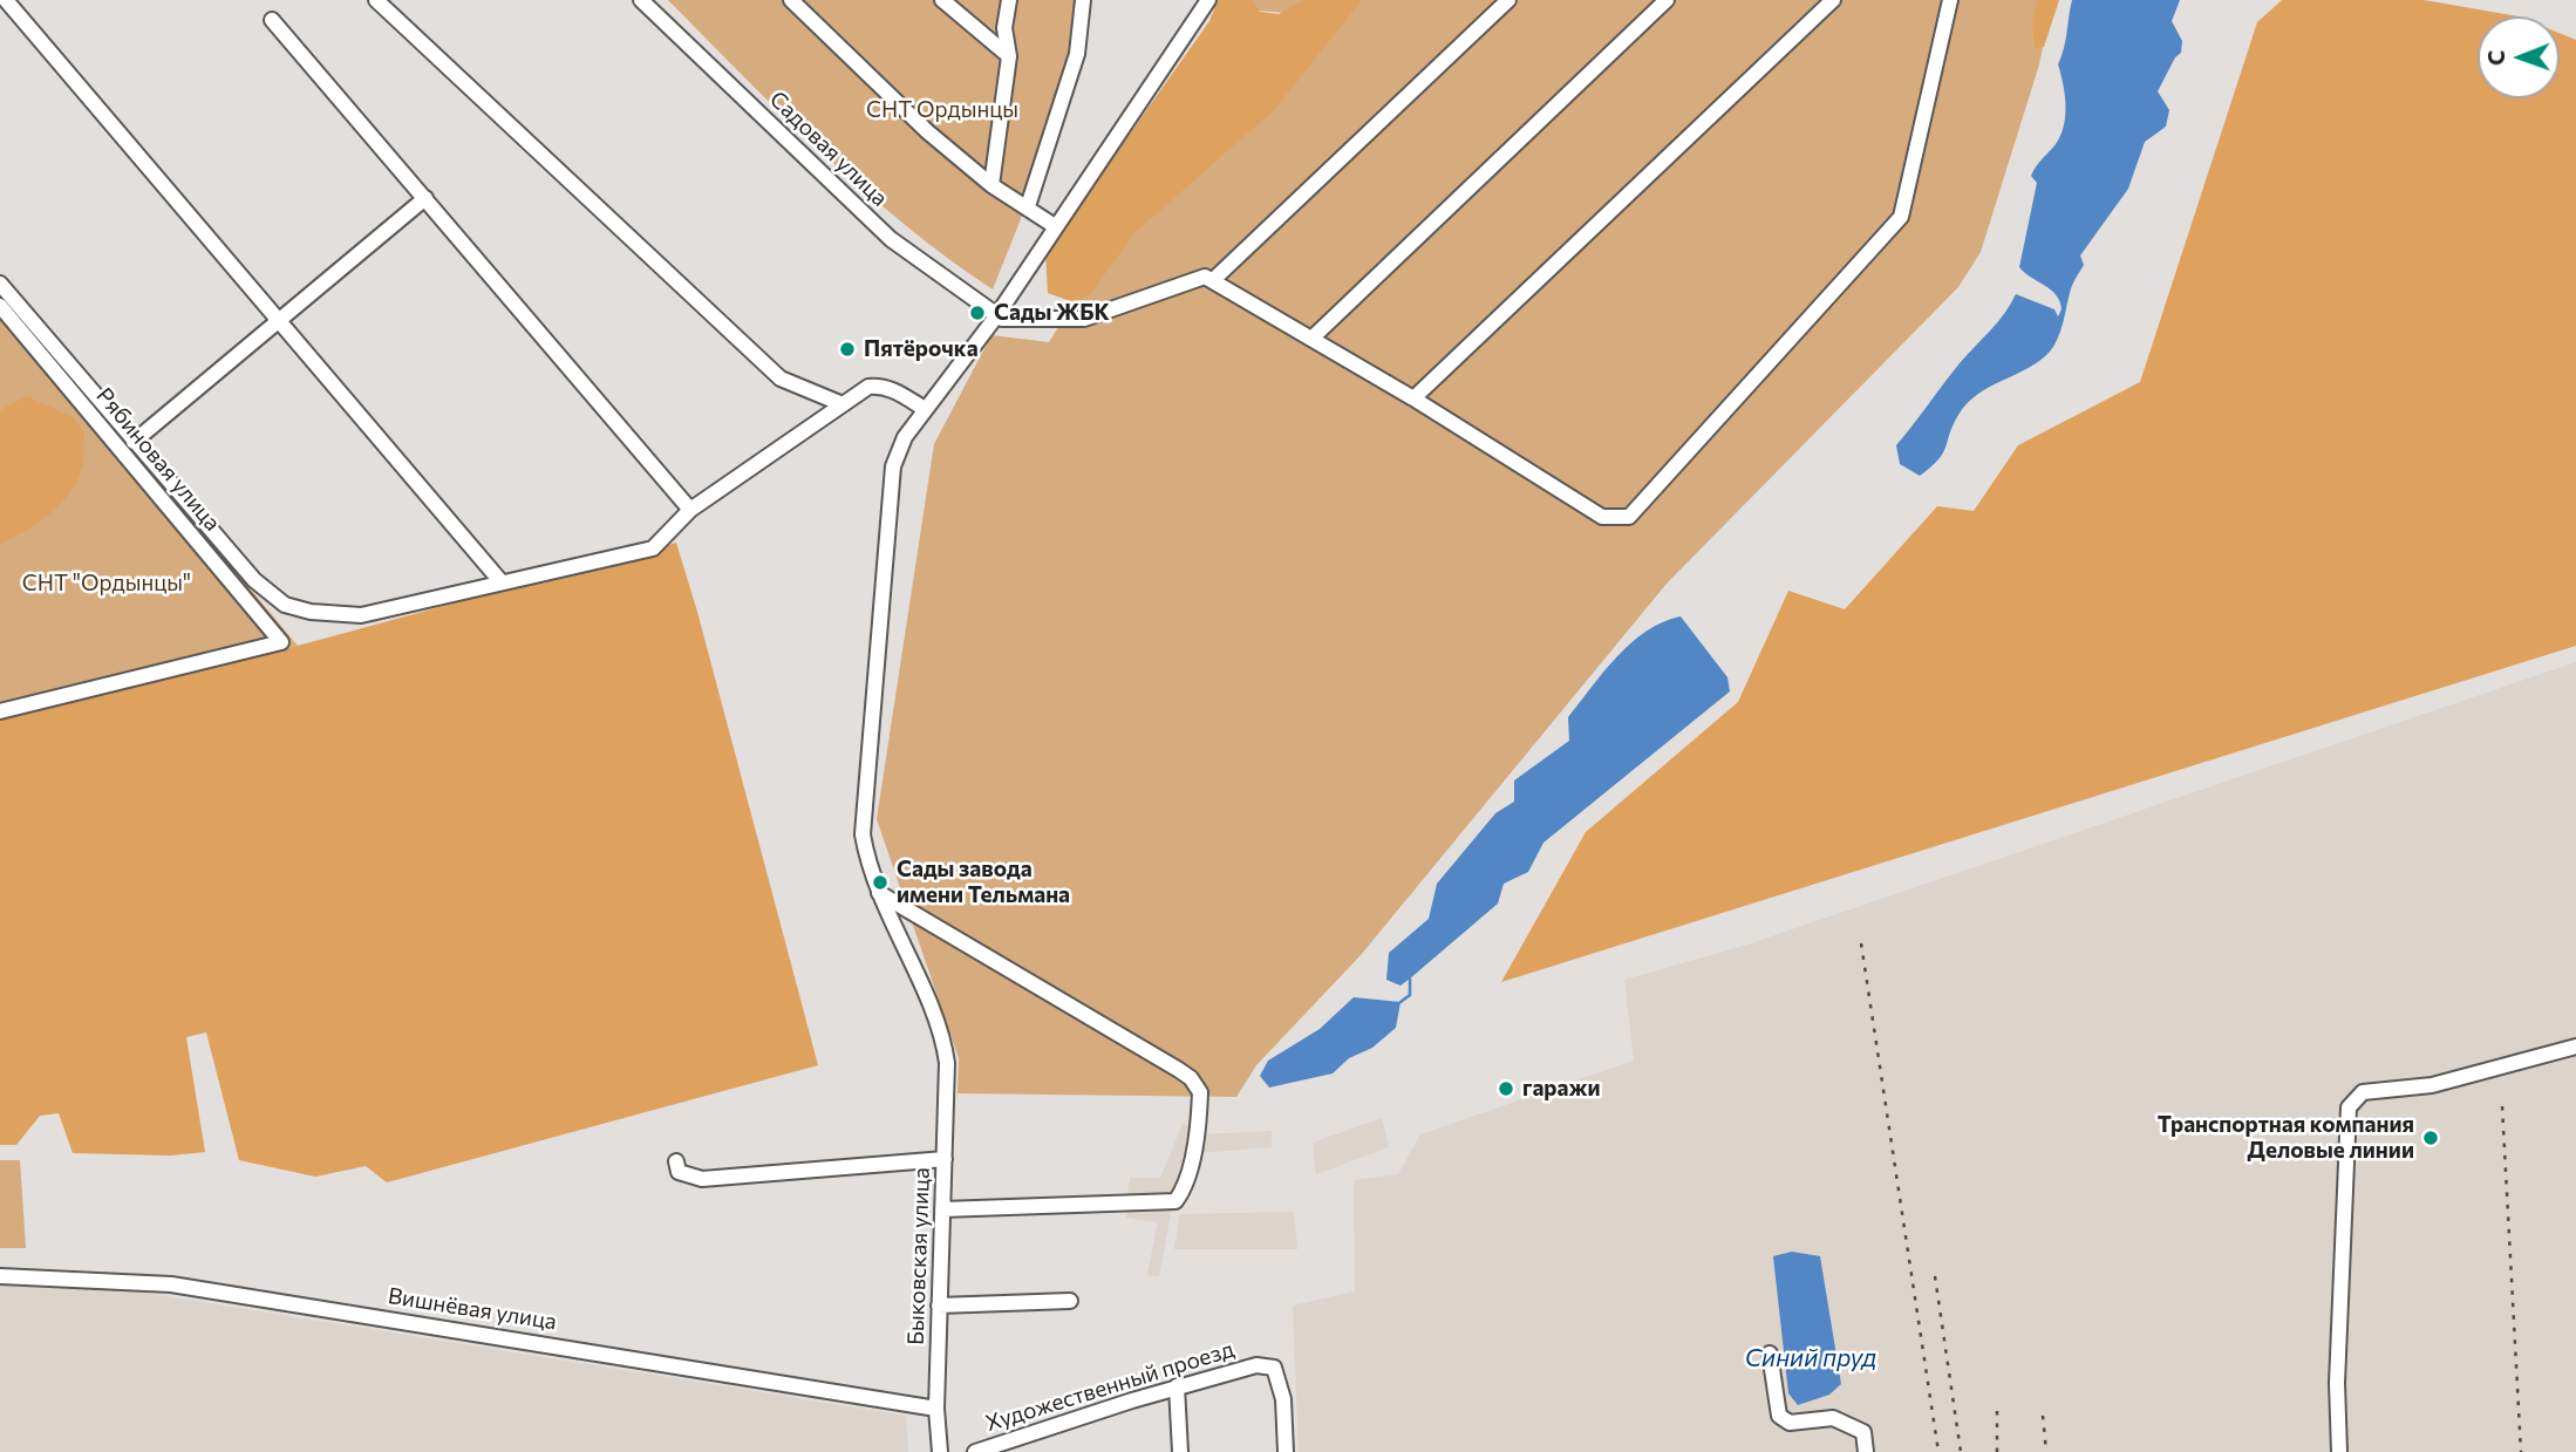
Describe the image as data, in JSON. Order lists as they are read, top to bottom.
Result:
{
  "streets": {
    "street": [
      "Садовая улица",
      "Рябиновая улица",
      "Быковская улица",
      "Вишнёвая улица",
      "Художественный проезд"
    ]
  },
  "crossings": [
    ["Садовая улица", "Быковская улица"],
    ["Быковская улица", "Вишнёвая улица"]
  ],
  "water": ["Синий пруд"],
  "parks": ["СНТ Ордынцы", "СНТ \"Ордынцы\""],
  "places": [
    "Сады ЖБК",
    "Пятёрочка",
    "Сады завода имени Тельмана",
    "гаражи",
    "Транспортная компания Деловые линии"
  ],
  "north": "left"
}
